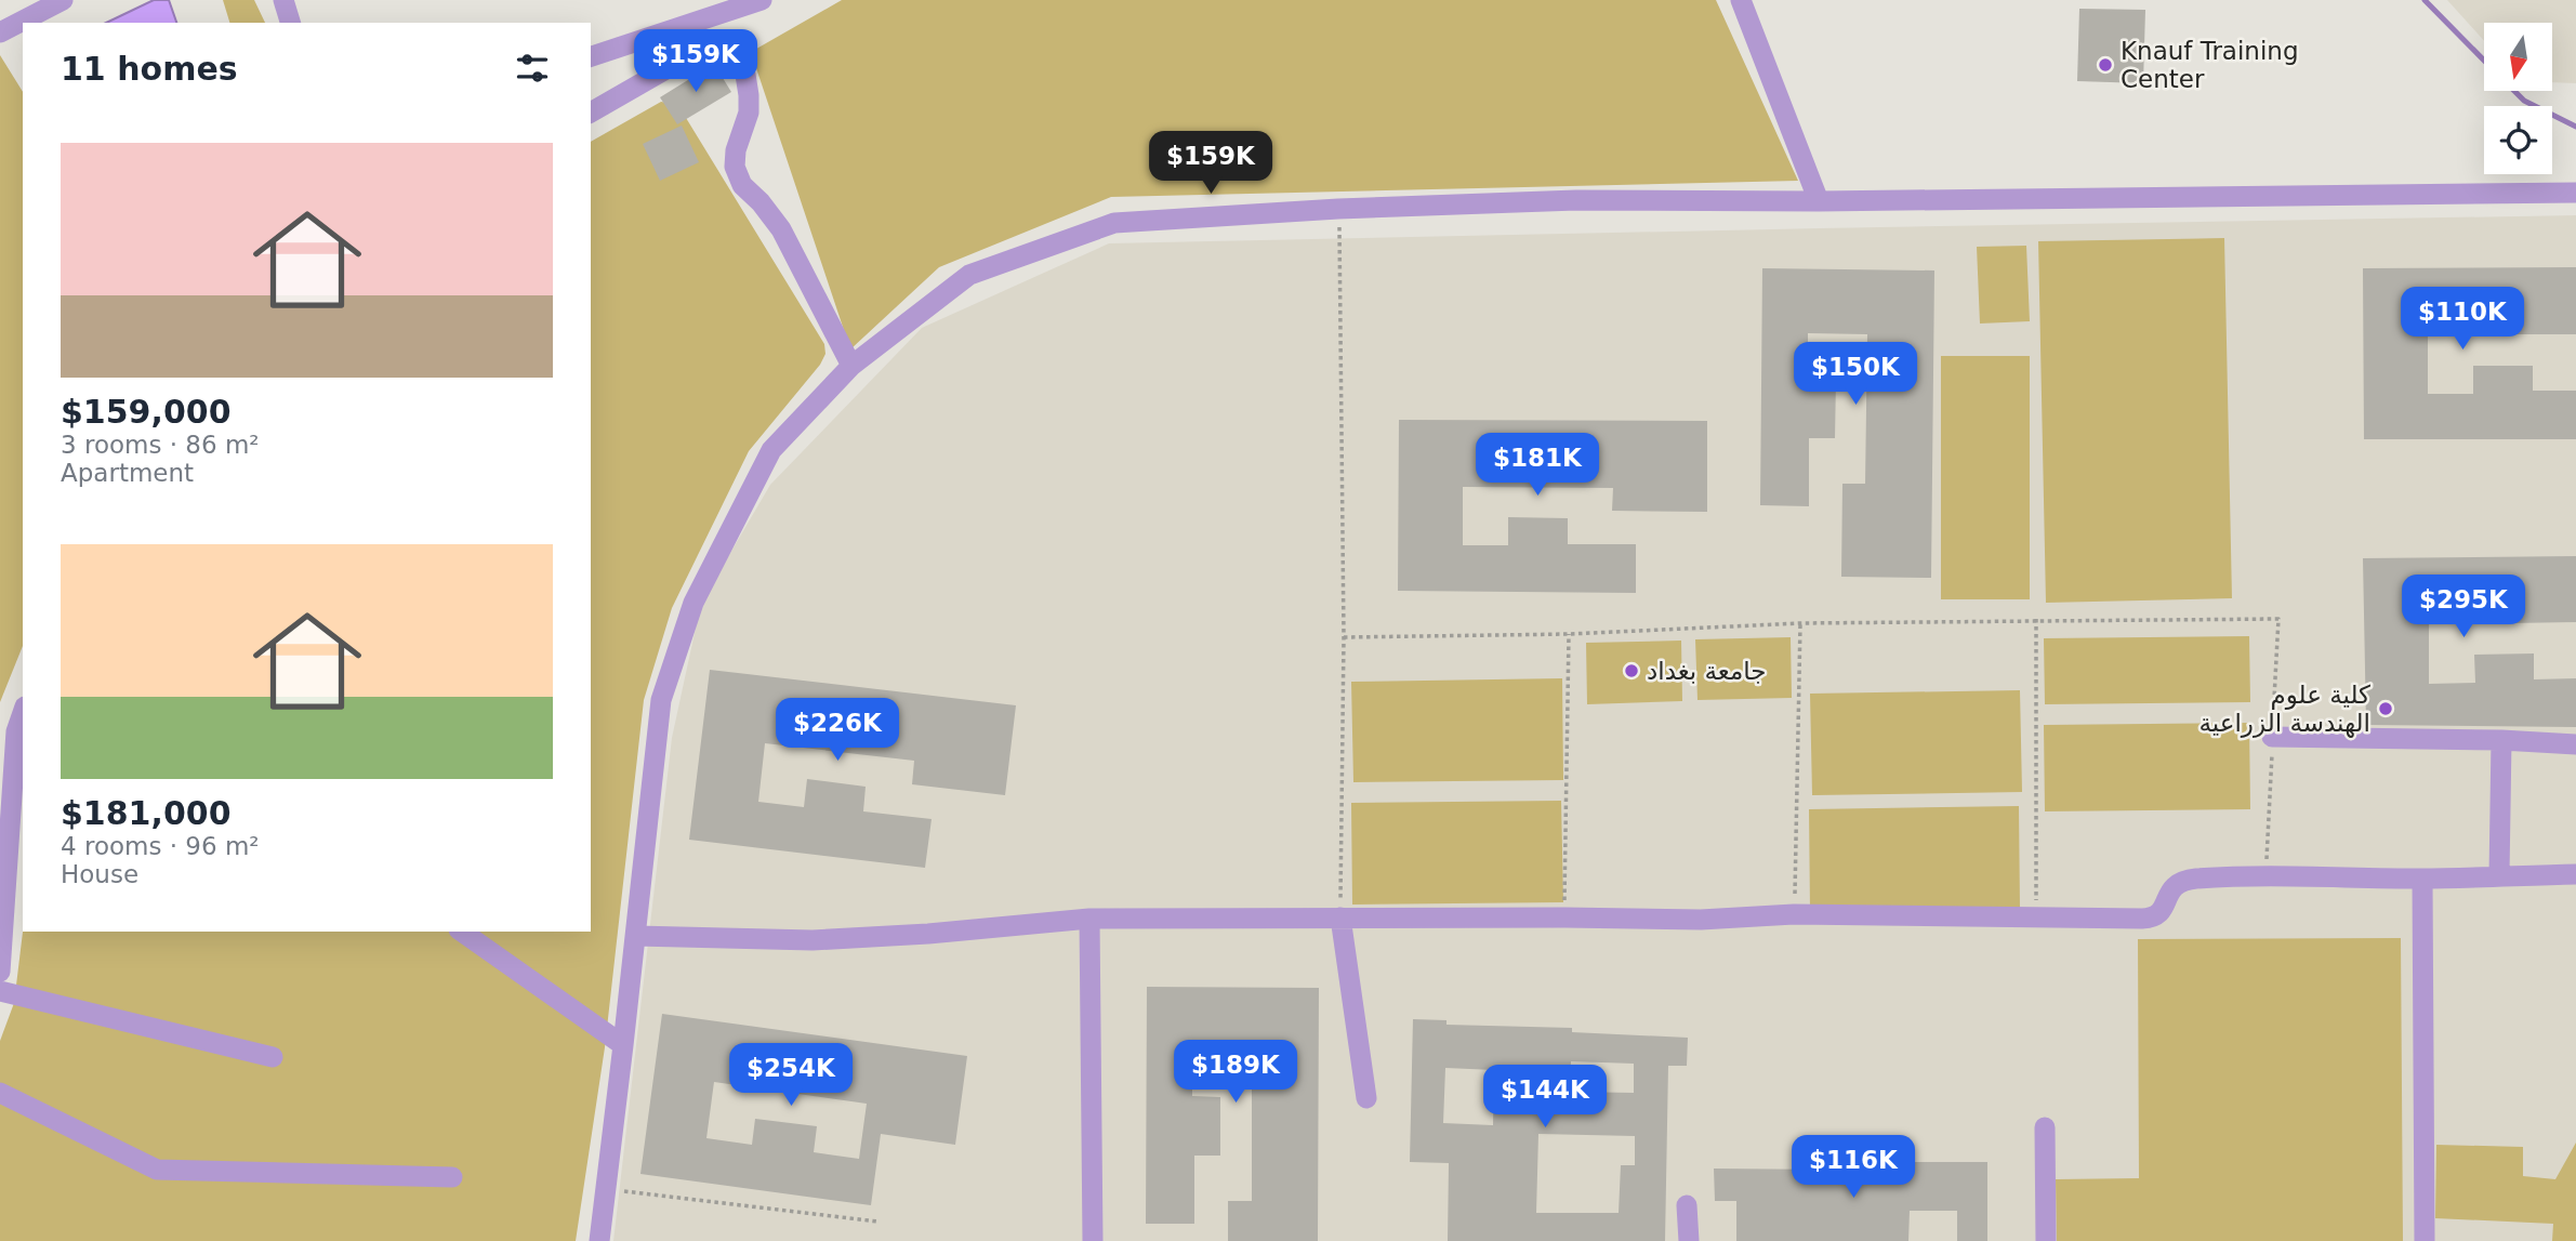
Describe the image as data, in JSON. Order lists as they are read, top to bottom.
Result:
{
  "places": ["Knauf Training Center", "جامعة بغداد", "كلية علوم الهندسة الزراعية"],
  "north": "bottom",
  "page": {
    "heading": "11 homes",
    "price": [
      "$159K",
      "$159K",
      "$110K",
      "$150K",
      "$181K",
      "$295K",
      "$226K",
      "$189K",
      "$254K",
      "$144K",
      "$116K"
    ],
    "list": [
      {
        "name": "$159,000",
        "note": "3 rooms · 86 m² · Apartment"
      },
      {
        "name": "$181,000",
        "note": "4 rooms · 96 m² · House"
      }
    ]
  }
}
